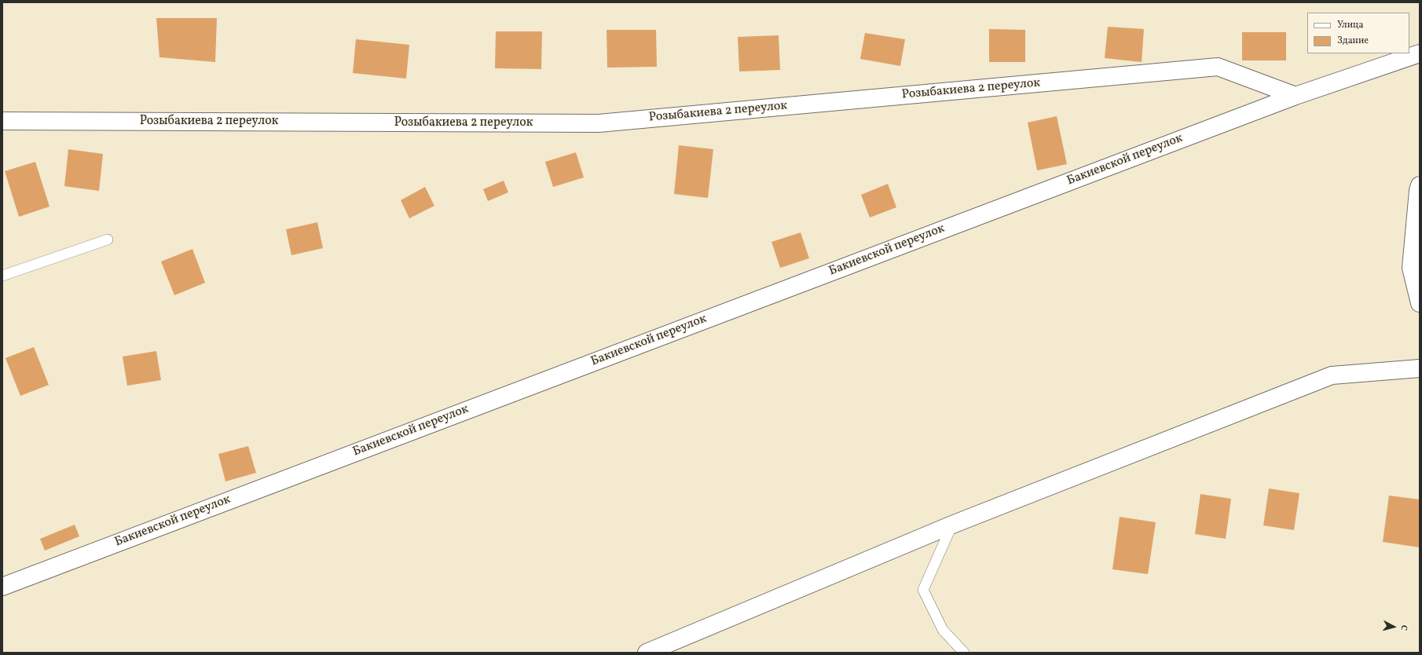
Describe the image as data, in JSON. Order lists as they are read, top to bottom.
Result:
{
  "streets": {
    "street": ["Розыбакиева 2 переулок", "Бакиевской переулок"]
  },
  "crossings": [
    ["Розыбакиева 2 переулок", "Бакиевской переулок"]
  ],
  "legend": ["Улица", "Здание"],
  "north": "right"
}
